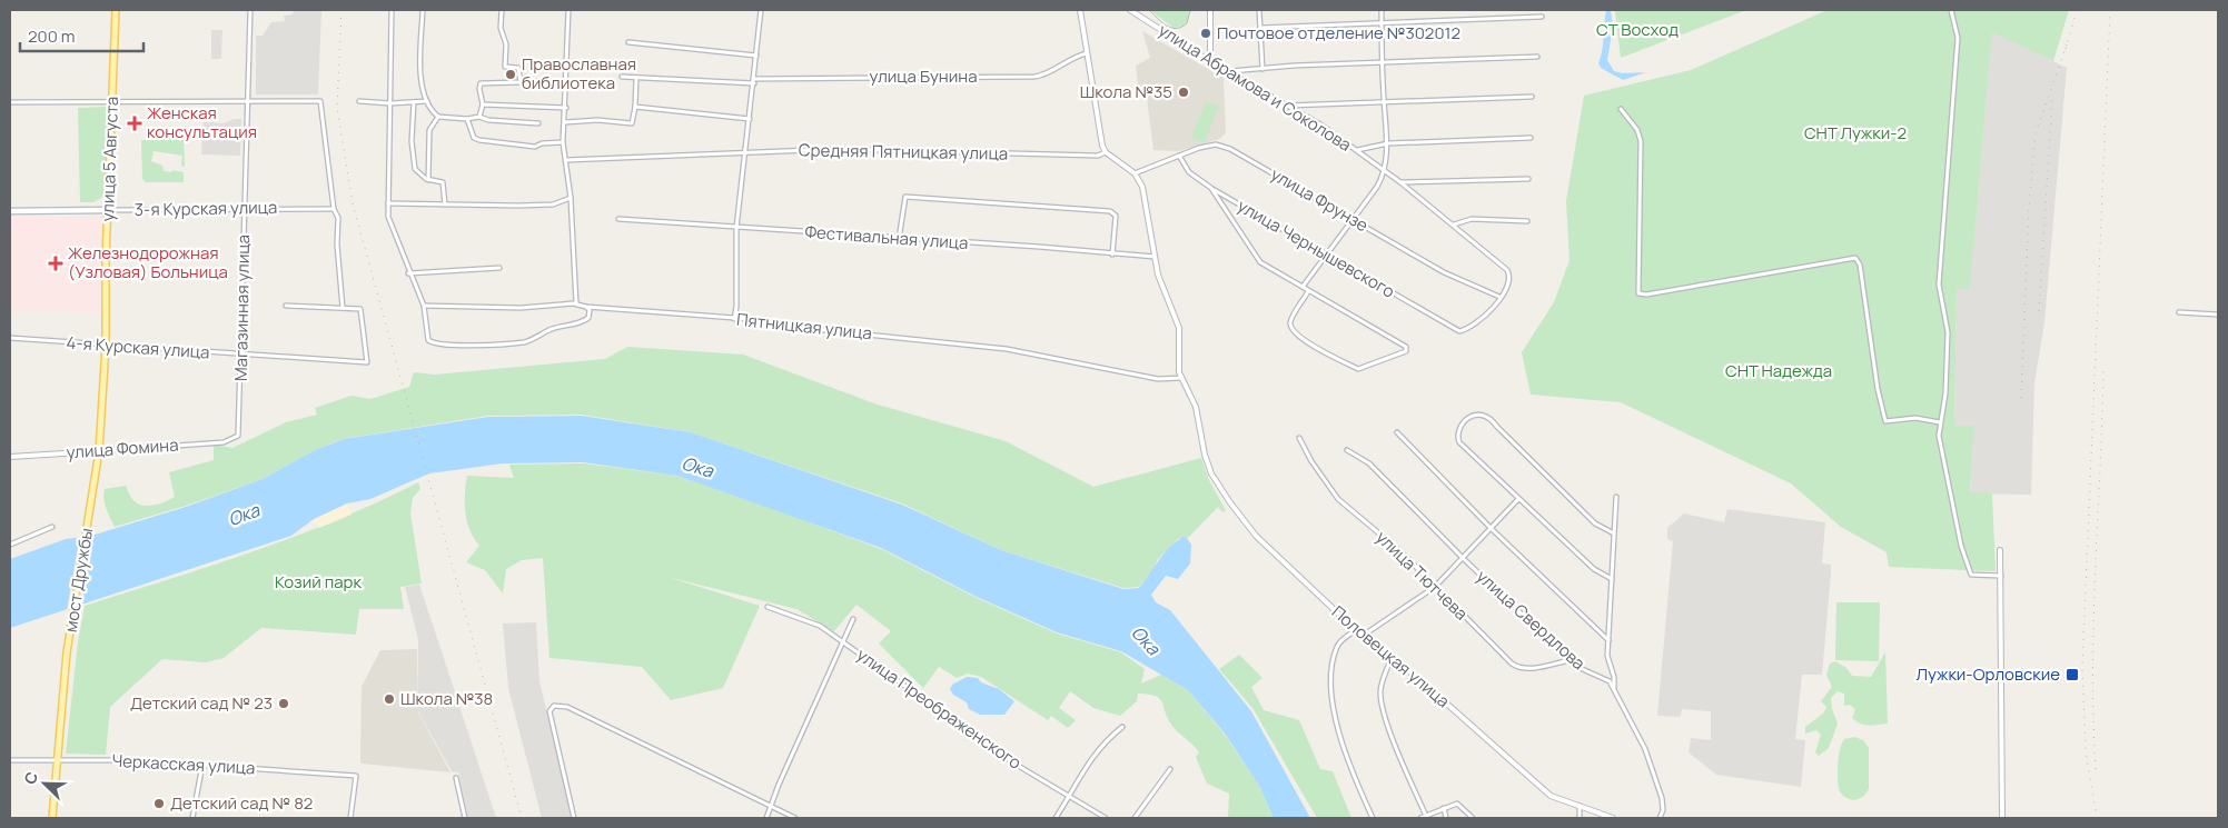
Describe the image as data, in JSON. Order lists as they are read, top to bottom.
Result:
{
  "streets": {
    "main road": ["улица 5 Августа", "3-я Курская улица", "мост Дружбы"],
    "street": [
      "улица Бунина",
      "улица Абрамова и Соколова",
      "Средняя Пятницкая улица",
      "улица Фрунзе",
      "Фестивальная улица",
      "улица Чернышевского",
      "Магазинная улица",
      "Пятницкая улица",
      "4-я Курская улица",
      "улица Фомина",
      "улица Тютчева",
      "улица Свердлова",
      "Половецкая улица",
      "улица Преображенского",
      "Черкасская улица"
    ]
  },
  "crossings": [
    ["улица Абрамова и Соколова", "улица Фрунзе"],
    ["улица Абрамова и Соколова", "улица Чернышевского"],
    ["улица 5 Августа", "3-я Курская улица"],
    ["улица 5 Августа", "4-я Курская улица"],
    ["улица 5 Августа", "улица Фомина"],
    ["улица 5 Августа", "мост Дружбы"],
    ["улица Фрунзе", "улица Чернышевского"],
    ["3-я Курская улица", "Магазинная улица"],
    ["Магазинная улица", "4-я Курская улица"],
    ["Магазинная улица", "улица Фомина"],
    ["Пятницкая улица", "Половецкая улица"],
    ["улица Тютчева", "улица Свердлова"],
    ["мост Дружбы", "Черкасская улица"]
  ],
  "water": ["Ока"],
  "parks": [
    "СТ Восход",
    "СНТ Лужки-2",
    "СНТ Надежда",
    "Козий парк"
  ],
  "places": {
    "other": [
      "Почтовое отделение №302012",
      "Православная библиотека",
      "Школа №35",
      "Школа №38",
      "Детский сад № 23",
      "Детский сад № 82"
    ],
    "health": ["Женская консультация", "Железнодорожная (Узловая) Больница"],
    "transit": ["Лужки-Орловские"]
  },
  "scale_bar": "200 m",
  "north": "top left"
}
